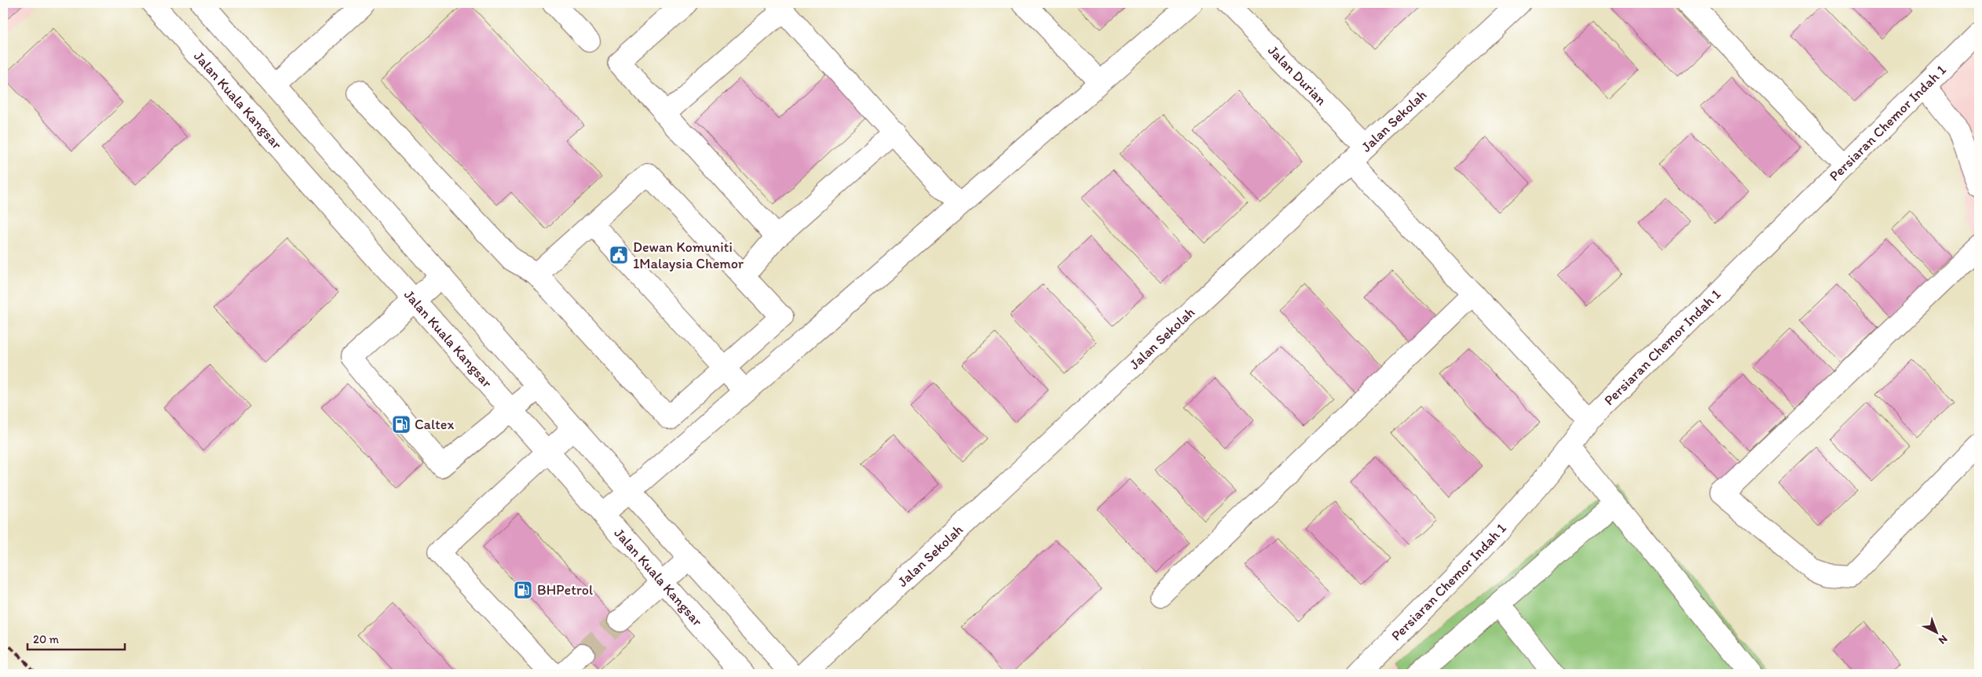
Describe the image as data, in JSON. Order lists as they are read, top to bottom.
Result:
{
  "streets": {
    "main road": [
      "Jalan Durian",
      "Jalan Kuala Kangsar",
      "Jalan Sekolah",
      "Persiaran Chemor Indah 1"
    ]
  },
  "crossings": [
    ["Jalan Durian", "Jalan Sekolah"]
  ],
  "places": {
    "public building": ["Dewan Komuniti 1Malaysia Chemor"],
    "fuel station": ["Caltex", "BHPetrol"]
  },
  "scale_bar": "20 m",
  "north": "bottom right"
}
